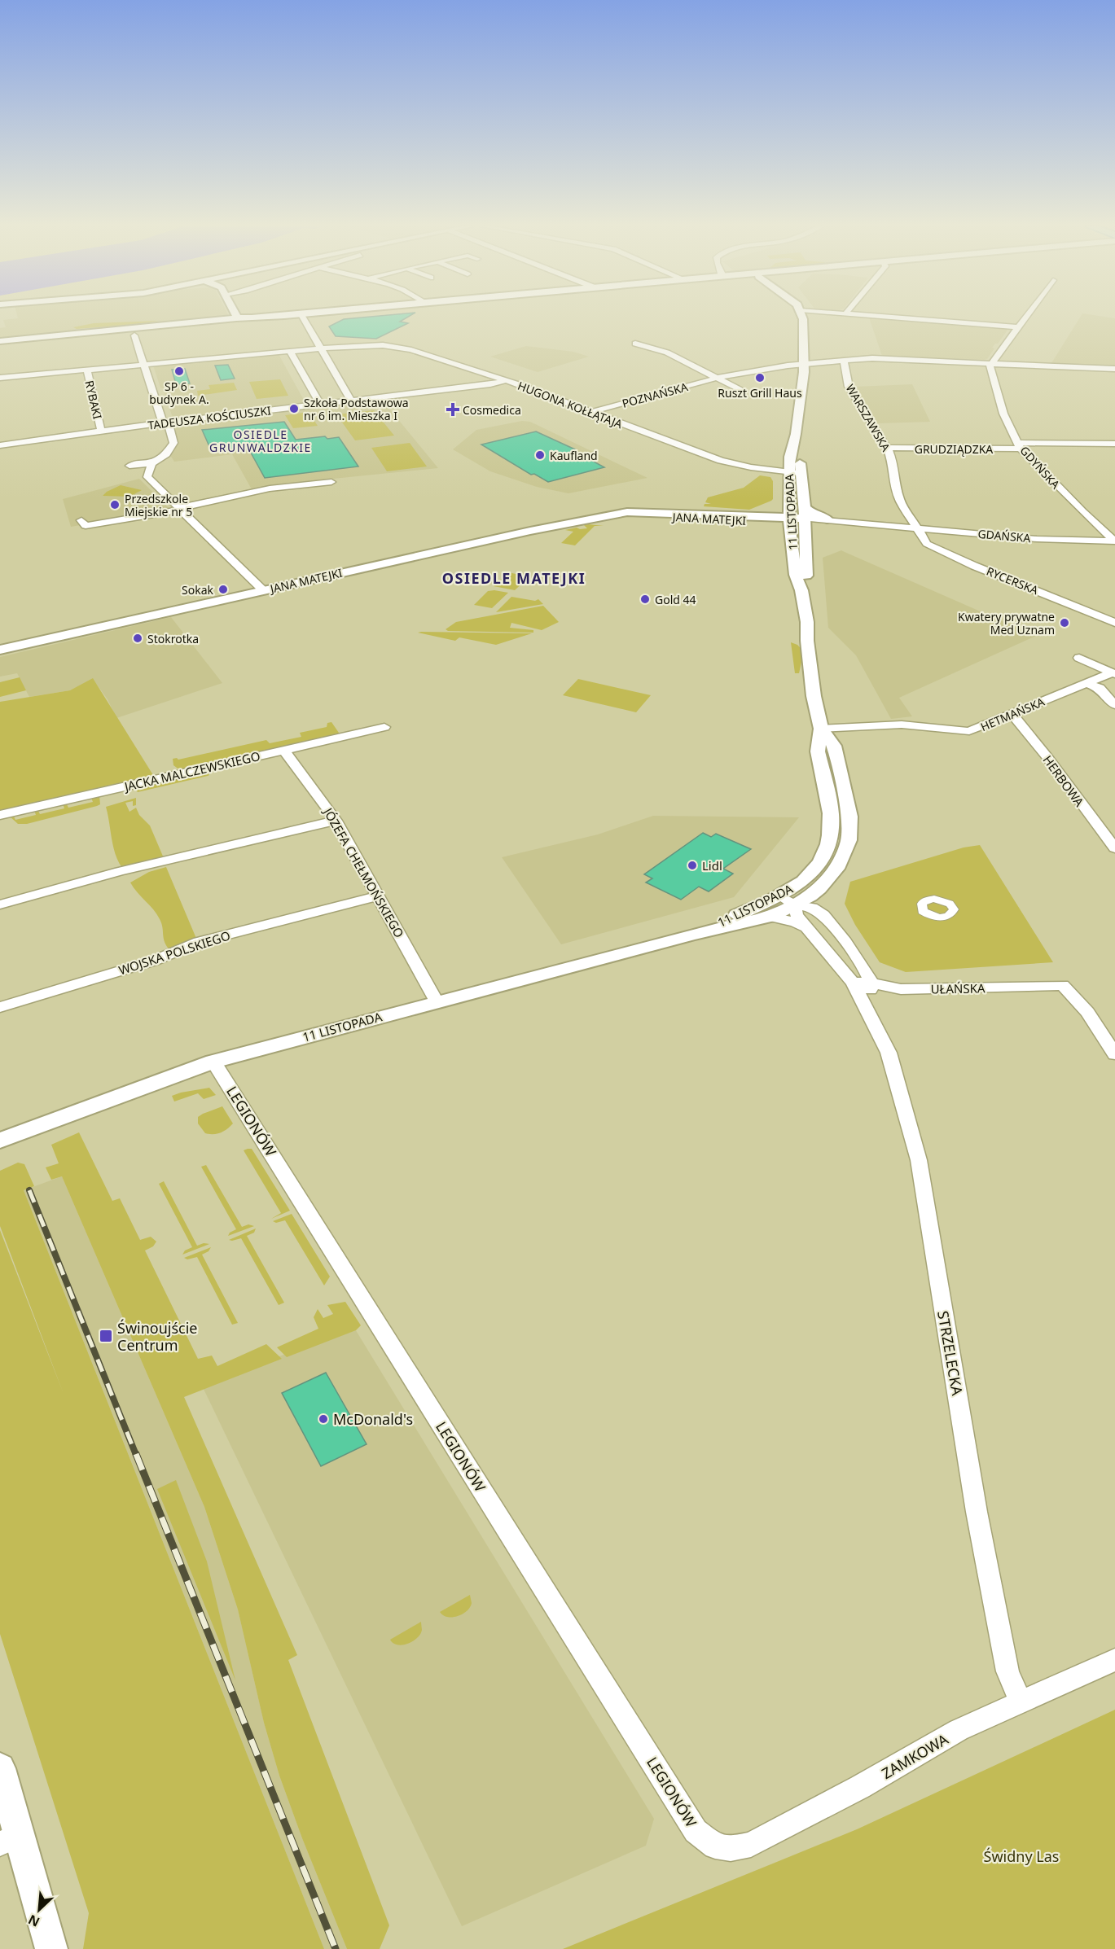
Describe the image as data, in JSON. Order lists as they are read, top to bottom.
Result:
{
  "streets": {
    "street": [
      "POZNAŃSKA",
      "RYBAKI",
      "HUGONA KOŁŁĄTAJA",
      "TADEUSZA KOŚCIUSZKI",
      "WARSZAWSKA",
      "GRUDZIĄDZKA",
      "GDYŃSKA",
      "11 LISTOPADA",
      "JANA MATEJKI",
      "GDAŃSKA",
      "RYCERSKA",
      "HETMAŃSKA",
      "JACKA MALCZEWSKIEGO",
      "HERBOWA",
      "JÓZEFA CHEŁMOŃSKIEGO",
      "WOJSKA POLSKIEGO",
      "UŁAŃSKA",
      "LEGIONÓW",
      "STRZELECKA",
      "ZAMKOWA"
    ]
  },
  "crossings": [
    ["POZNAŃSKA", "HUGONA KOŁŁĄTAJA"],
    ["POZNAŃSKA", "WARSZAWSKA"],
    ["POZNAŃSKA", "GDYŃSKA"],
    ["POZNAŃSKA", "11 LISTOPADA"],
    ["RYBAKI", "HUGONA KOŁŁĄTAJA"],
    ["RYBAKI", "TADEUSZA KOŚCIUSZKI"],
    ["HUGONA KOŁŁĄTAJA", "TADEUSZA KOŚCIUSZKI"],
    ["HUGONA KOŁŁĄTAJA", "11 LISTOPADA"],
    ["WARSZAWSKA", "GRUDZIĄDZKA"],
    ["WARSZAWSKA", "GDAŃSKA"],
    ["WARSZAWSKA", "RYCERSKA"],
    ["GRUDZIĄDZKA", "GDYŃSKA"],
    ["GDYŃSKA", "GDAŃSKA"],
    ["11 LISTOPADA", "HETMAŃSKA"],
    ["11 LISTOPADA", "JÓZEFA CHEŁMOŃSKIEGO"],
    ["11 LISTOPADA", "LEGIONÓW"],
    ["11 LISTOPADA", "STRZELECKA"],
    ["GDAŃSKA", "RYCERSKA"],
    ["HETMAŃSKA", "HERBOWA"],
    ["JACKA MALCZEWSKIEGO", "JÓZEFA CHEŁMOŃSKIEGO"],
    ["JÓZEFA CHEŁMOŃSKIEGO", "WOJSKA POLSKIEGO"],
    ["UŁAŃSKA", "STRZELECKA"],
    ["LEGIONÓW", "ZAMKOWA"],
    ["STRZELECKA", "ZAMKOWA"]
  ],
  "districts": ["OSIEDLE GRUNWALDZKIE", "OSIEDLE MATEJKI"],
  "parks": ["Świdny Las"],
  "places": {
    "other": [
      "SP 6 - budynek A.",
      "Ruszt Grill Haus",
      "Szkoła Podstawowa nr 6 im. Mieszka I",
      "Kaufland",
      "Przedszkole Miejskie nr 5",
      "Sokak",
      "Gold 44",
      "Kwatery prywatne Med Uznam",
      "Stokrotka",
      "Lidl",
      "McDonald's"
    ],
    "health": ["Cosmedica"],
    "transit": ["Świnoujście Centrum"]
  },
  "north": "bottom left"
}
